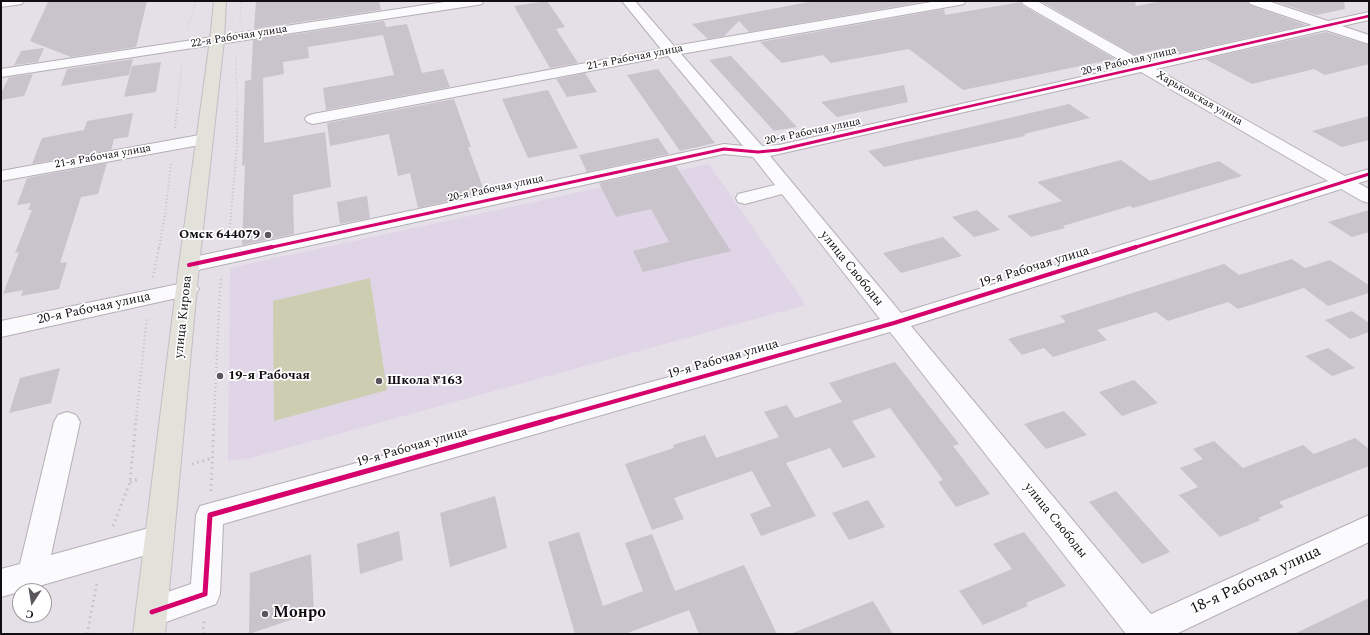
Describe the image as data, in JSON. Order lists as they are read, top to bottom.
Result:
{
  "streets": {
    "main road": ["улица Кирова"],
    "street": [
      "22-я Рабочая улица",
      "21-я Рабочая улица",
      "20-я Рабочая улица",
      "Харьковская улица",
      "19-я Рабочая улица",
      "улица Свободы",
      "18-я Рабочая улица"
    ]
  },
  "crossings": [
    ["22-я Рабочая улица", "улица Кирова"],
    ["21-я Рабочая улица", "улица Свободы"],
    ["21-я Рабочая улица", "улица Кирова"],
    ["20-я Рабочая улица", "Харьковская улица"],
    ["20-я Рабочая улица", "улица Свободы"],
    ["20-я Рабочая улица", "улица Кирова"],
    ["Харьковская улица", "19-я Рабочая улица"],
    ["19-я Рабочая улица", "улица Свободы"],
    ["19-я Рабочая улица", "улица Кирова"],
    ["улица Свободы", "18-я Рабочая улица"]
  ],
  "places": [
    "Омск 644079",
    "19-я Рабочая",
    "Школа №163",
    "Монро"
  ],
  "north": "bottom"
}
